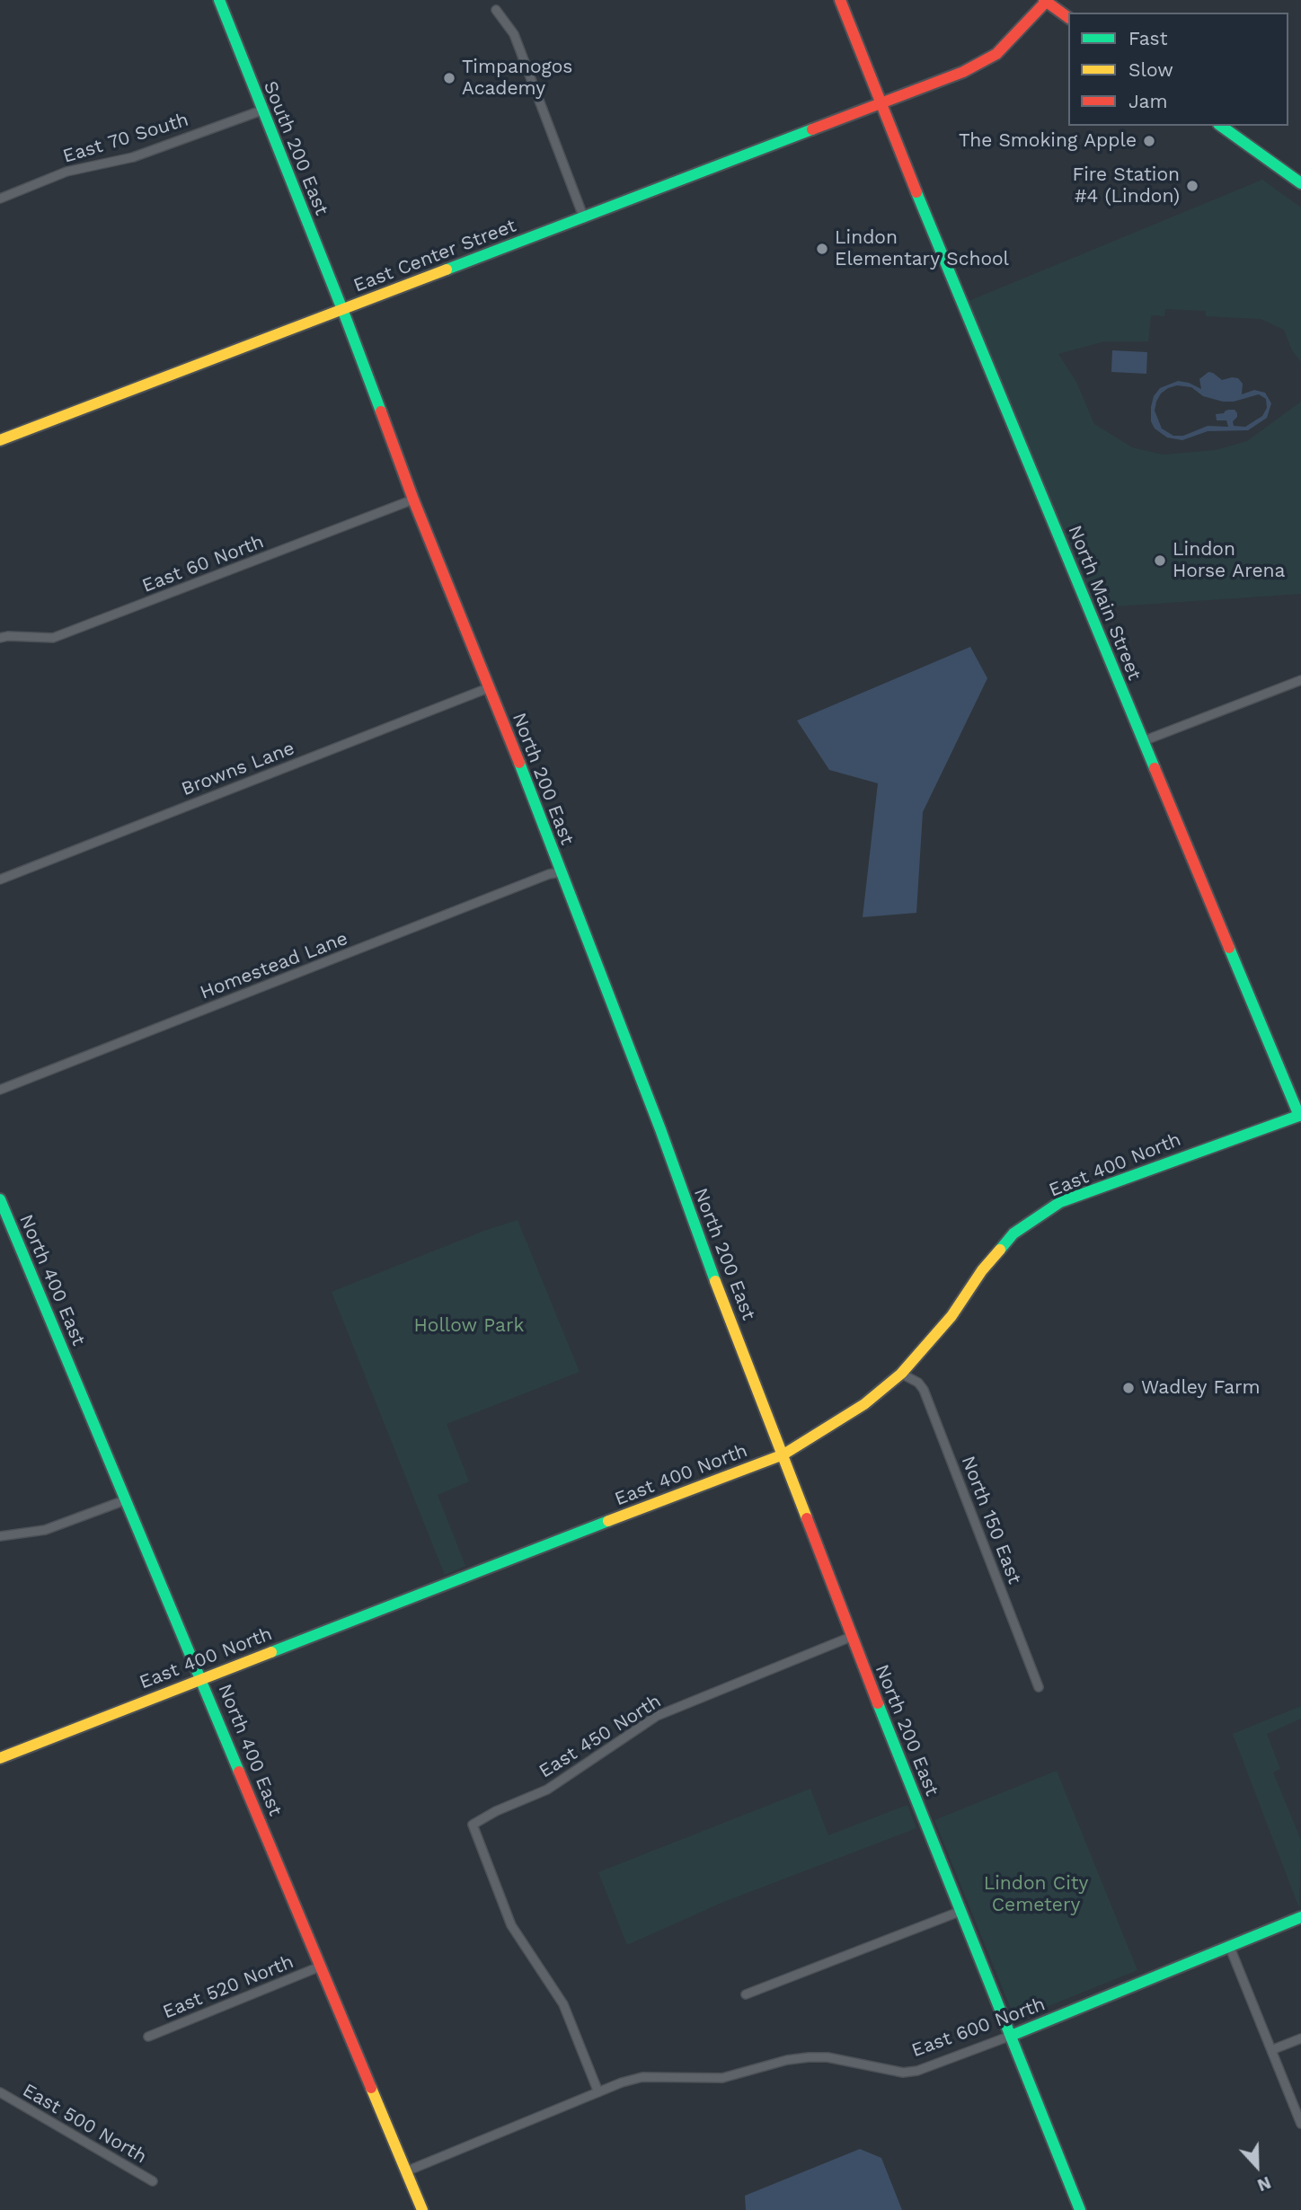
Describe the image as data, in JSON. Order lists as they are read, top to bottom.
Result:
{
  "streets": {
    "street": [
      "East 70 South",
      "South 200 East",
      "East Center Street",
      "East 60 North",
      "North Main Street",
      "Browns Lane",
      "North 200 East",
      "Homestead Lane",
      "East 400 North",
      "North 400 East",
      "North 150 East",
      "East 450 North",
      "East 520 North",
      "East 600 North",
      "East 500 North"
    ]
  },
  "crossings": [
    ["East 70 South", "South 200 East"],
    ["South 200 East", "East Center Street"],
    ["South 200 East", "North 200 East"],
    ["East Center Street", "North Main Street"],
    ["East Center Street", "North 200 East"],
    ["East 60 North", "North 200 East"],
    ["North Main Street", "East 400 North"],
    ["Browns Lane", "North 200 East"],
    ["North 200 East", "Homestead Lane"],
    ["North 200 East", "East 400 North"],
    ["North 200 East", "East 450 North"],
    ["North 200 East", "East 600 North"],
    ["East 400 North", "North 400 East"],
    ["East 400 North", "North 150 East"],
    ["North 400 East", "East 520 North"],
    ["North 400 East", "East 600 North"],
    ["East 450 North", "East 600 North"]
  ],
  "parks": ["Hollow Park", "Lindon City Cemetery"],
  "places": [
    "Timpanogos Academy",
    "The Smoking Apple",
    "Fire Station #4 (Lindon)",
    "Lindon Elementary School",
    "Lindon Horse Arena",
    "Wadley Farm"
  ],
  "legend": ["Fast", "Slow", "Jam"],
  "north": "bottom"
}
